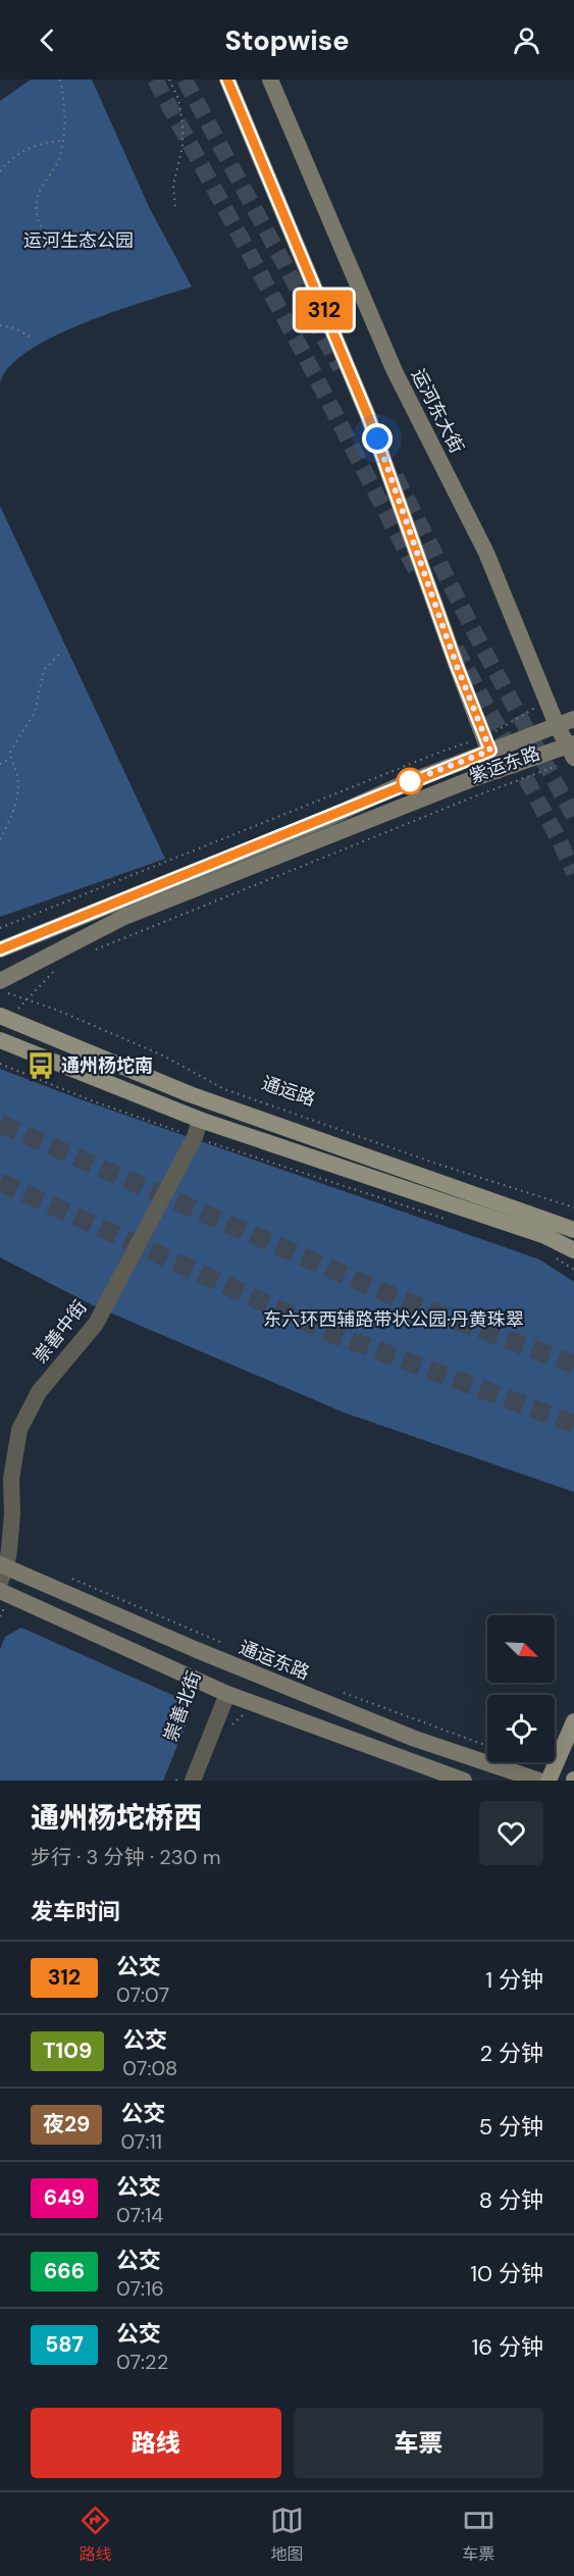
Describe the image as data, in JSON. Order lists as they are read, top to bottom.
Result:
{
  "streets": {
    "main road": [
      "运河东大街",
      "紫运东路",
      "通运路",
      "通运东路"
    ],
    "street": ["崇善中街", "崇善北街"]
  },
  "crossings": [
    ["运河东大街", "紫运东路"],
    ["崇善中街", "通运东路"]
  ],
  "parks": ["运河生态公园", "东六环西辅路带状公园·丹黄珠翠"],
  "places": {
    "bus stop": ["通州杨坨南"]
  },
  "lines": ["bus line 312"],
  "north": "bottom right",
  "page": {
    "header": "Stopwise",
    "on_map": "312",
    "heading": [
      ["通州杨坨桥西", "步行 · 3 分钟 · 230 m"],
      "发车时间"
    ],
    "list": [
      {
        "mark": "312",
        "name": "公交",
        "note": "07:07",
        "value": "1 分钟"
      },
      {
        "mark": "T109",
        "name": "公交",
        "note": "07:08",
        "value": "2 分钟"
      },
      {
        "mark": "夜29",
        "name": "公交",
        "note": "07:11",
        "value": "5 分钟"
      },
      {
        "mark": "649",
        "name": "公交",
        "note": "07:14",
        "value": "8 分钟"
      },
      {
        "mark": "666",
        "name": "公交",
        "note": "07:16",
        "value": "10 分钟"
      },
      {
        "mark": "587",
        "name": "公交",
        "note": "07:22",
        "value": "16 分钟"
      }
    ],
    "buttons": ["路线", "车票"],
    "tabs": ["路线", "地图", "车票"]
  }
}
